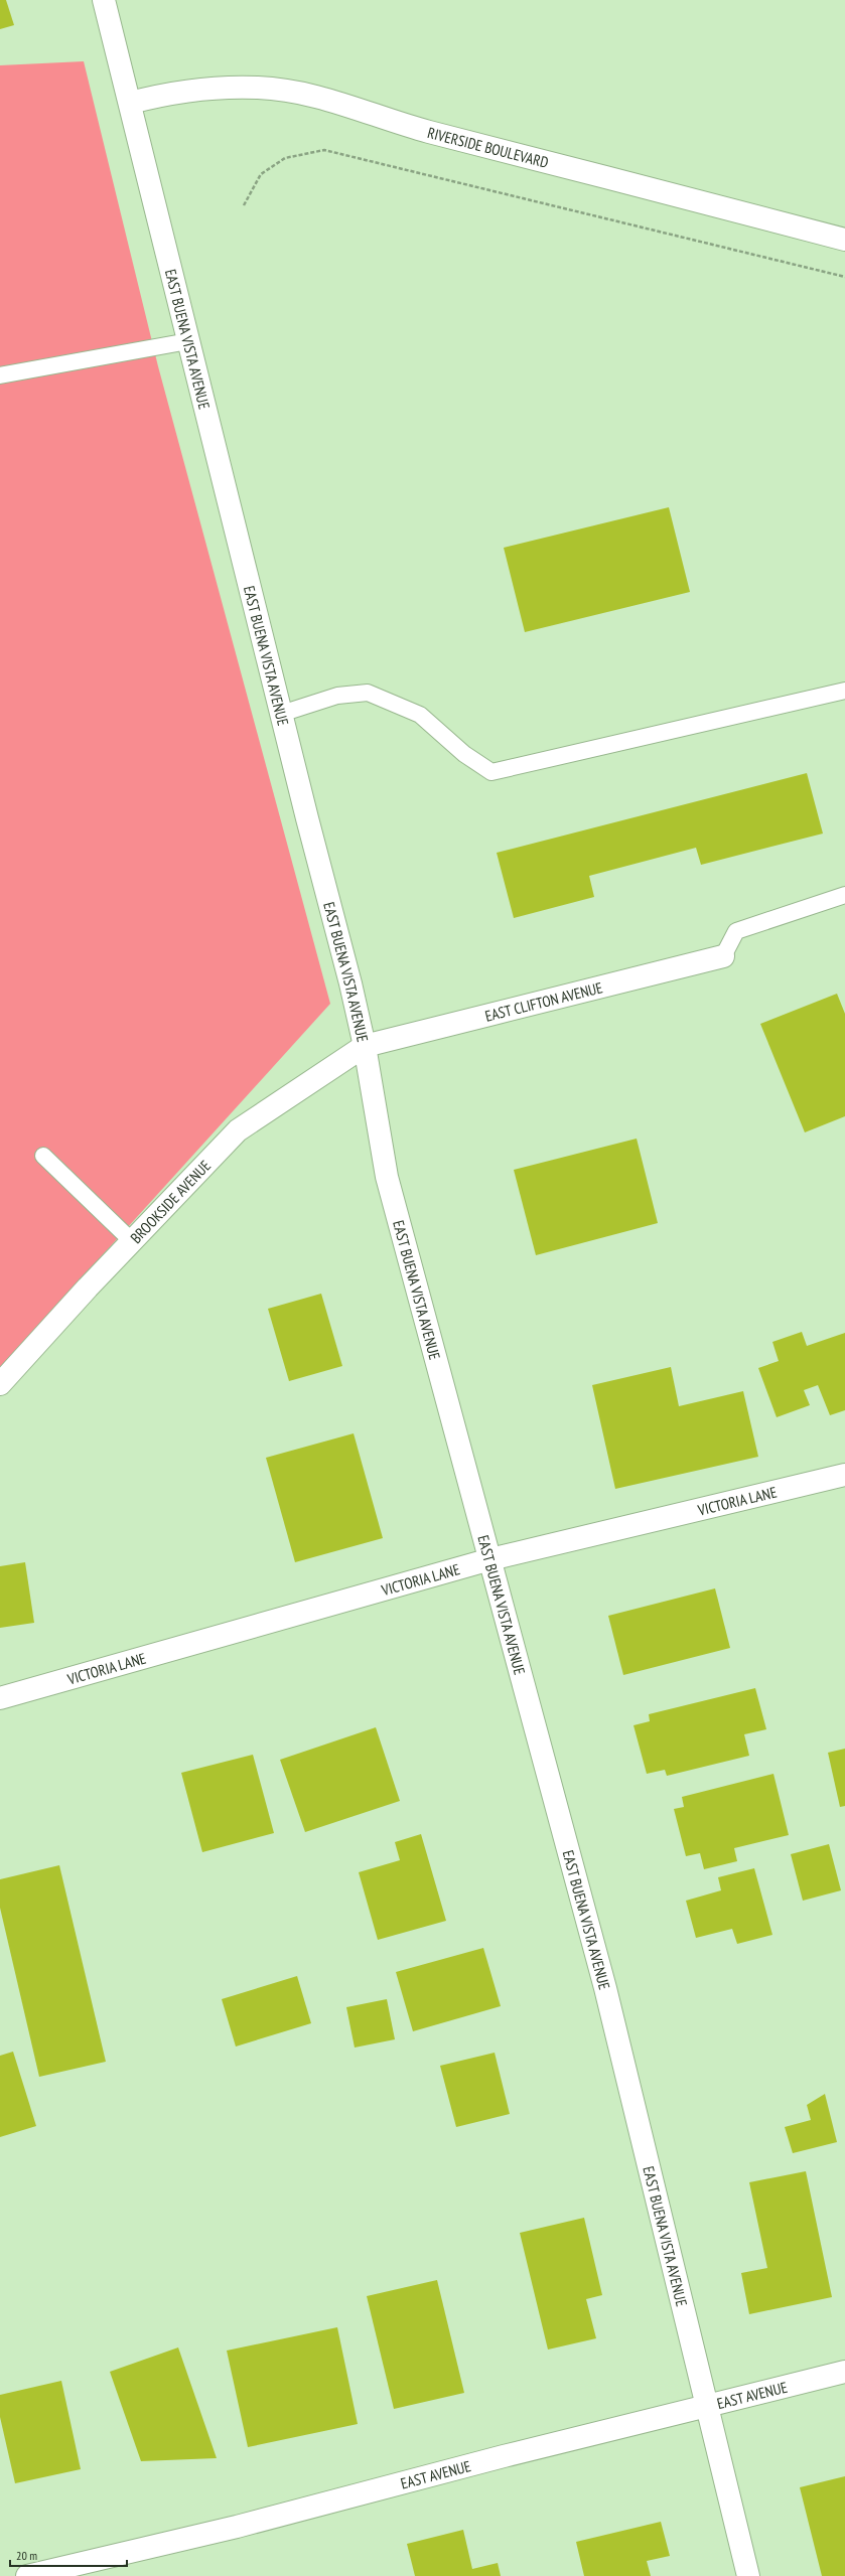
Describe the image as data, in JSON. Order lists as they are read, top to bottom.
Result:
{
  "streets": {
    "street": [
      "RIVERSIDE BOULEVARD",
      "EAST BUENA VISTA AVENUE",
      "EAST CLIFTON AVENUE",
      "BROOKSIDE AVENUE",
      "VICTORIA LANE",
      "EAST AVENUE"
    ]
  },
  "crossings": [
    ["RIVERSIDE BOULEVARD", "EAST BUENA VISTA AVENUE"],
    ["EAST BUENA VISTA AVENUE", "EAST CLIFTON AVENUE"],
    ["EAST BUENA VISTA AVENUE", "BROOKSIDE AVENUE"],
    ["EAST BUENA VISTA AVENUE", "VICTORIA LANE"],
    ["EAST BUENA VISTA AVENUE", "EAST AVENUE"],
    ["EAST CLIFTON AVENUE", "BROOKSIDE AVENUE"]
  ],
  "scale_bar": "20 m"
}
